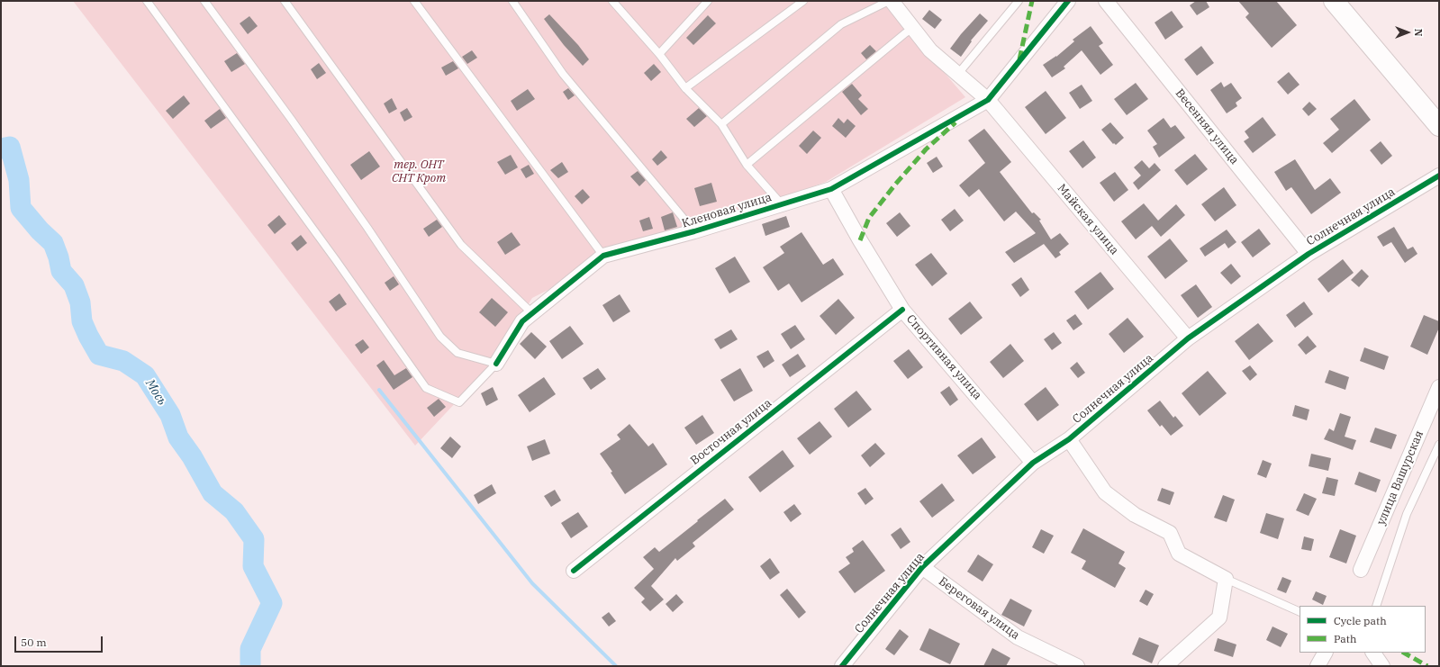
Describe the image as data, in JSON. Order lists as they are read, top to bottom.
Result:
{
  "streets": {
    "street": [
      "Весенняя улица",
      "Кленовая улица",
      "Солнечная улица",
      "Майская улица",
      "Спортивная улица",
      "Восточная улица",
      "улица Вашурская",
      "Береговая улица"
    ]
  },
  "crossings": [
    ["Весенняя улица", "Солнечная улица"],
    ["Кленовая улица", "Майская улица"],
    ["Кленовая улица", "Спортивная улица"],
    ["Солнечная улица", "Майская улица"],
    ["Солнечная улица", "Спортивная улица"],
    ["Солнечная улица", "Береговая улица"],
    ["Спортивная улица", "Восточная улица"]
  ],
  "water": ["Мось"],
  "parks": ["тер. ОНТ СНТ Крот"],
  "legend": ["Cycle path", "Path"],
  "scale_bar": "50 m",
  "north": "right"
}
